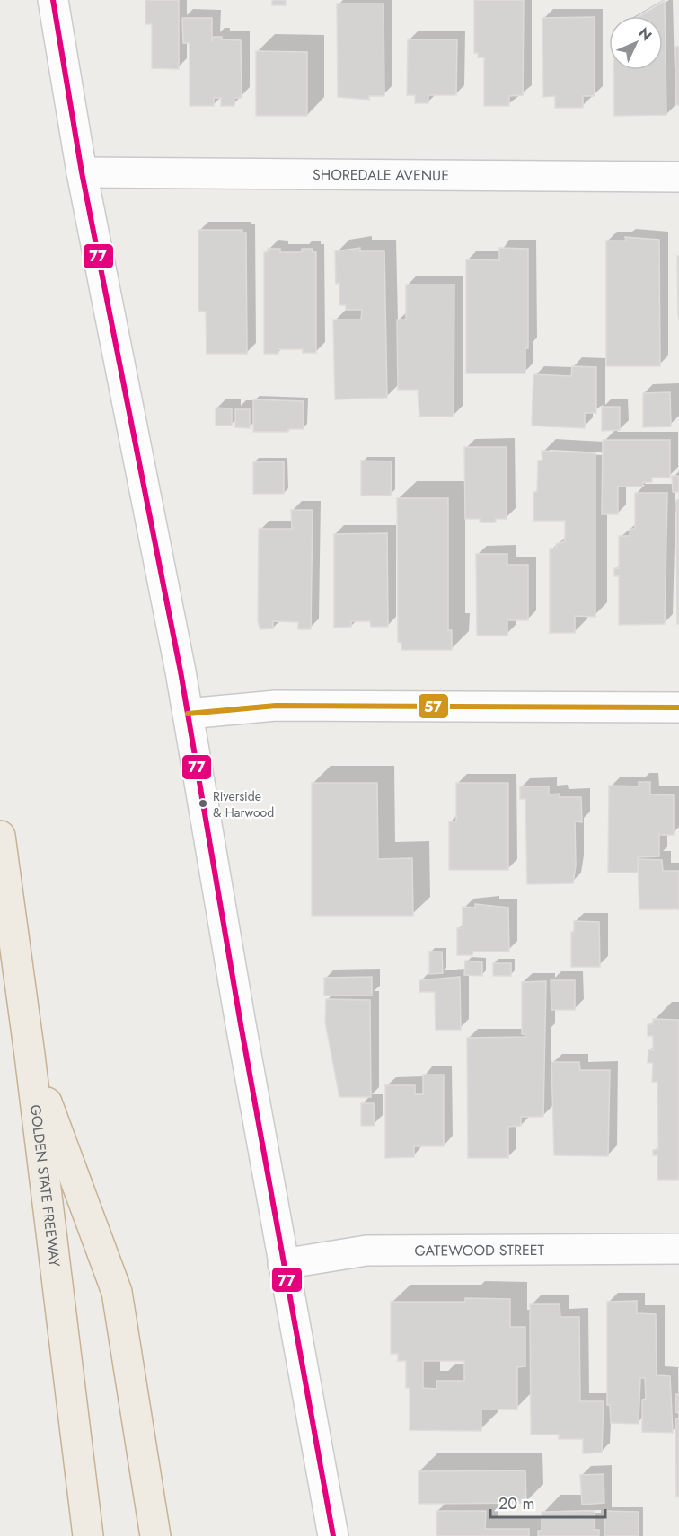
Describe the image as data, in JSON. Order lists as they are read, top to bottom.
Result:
{
  "streets": {
    "highway": ["GOLDEN STATE FREEWAY"],
    "main road": ["SHOREDALE AVENUE", "GATEWOOD STREET"]
  },
  "places": ["Riverside & Harwood"],
  "lines": ["transit line 77", "transit line 57"],
  "scale_bar": "20 m",
  "north": "top right"
}
